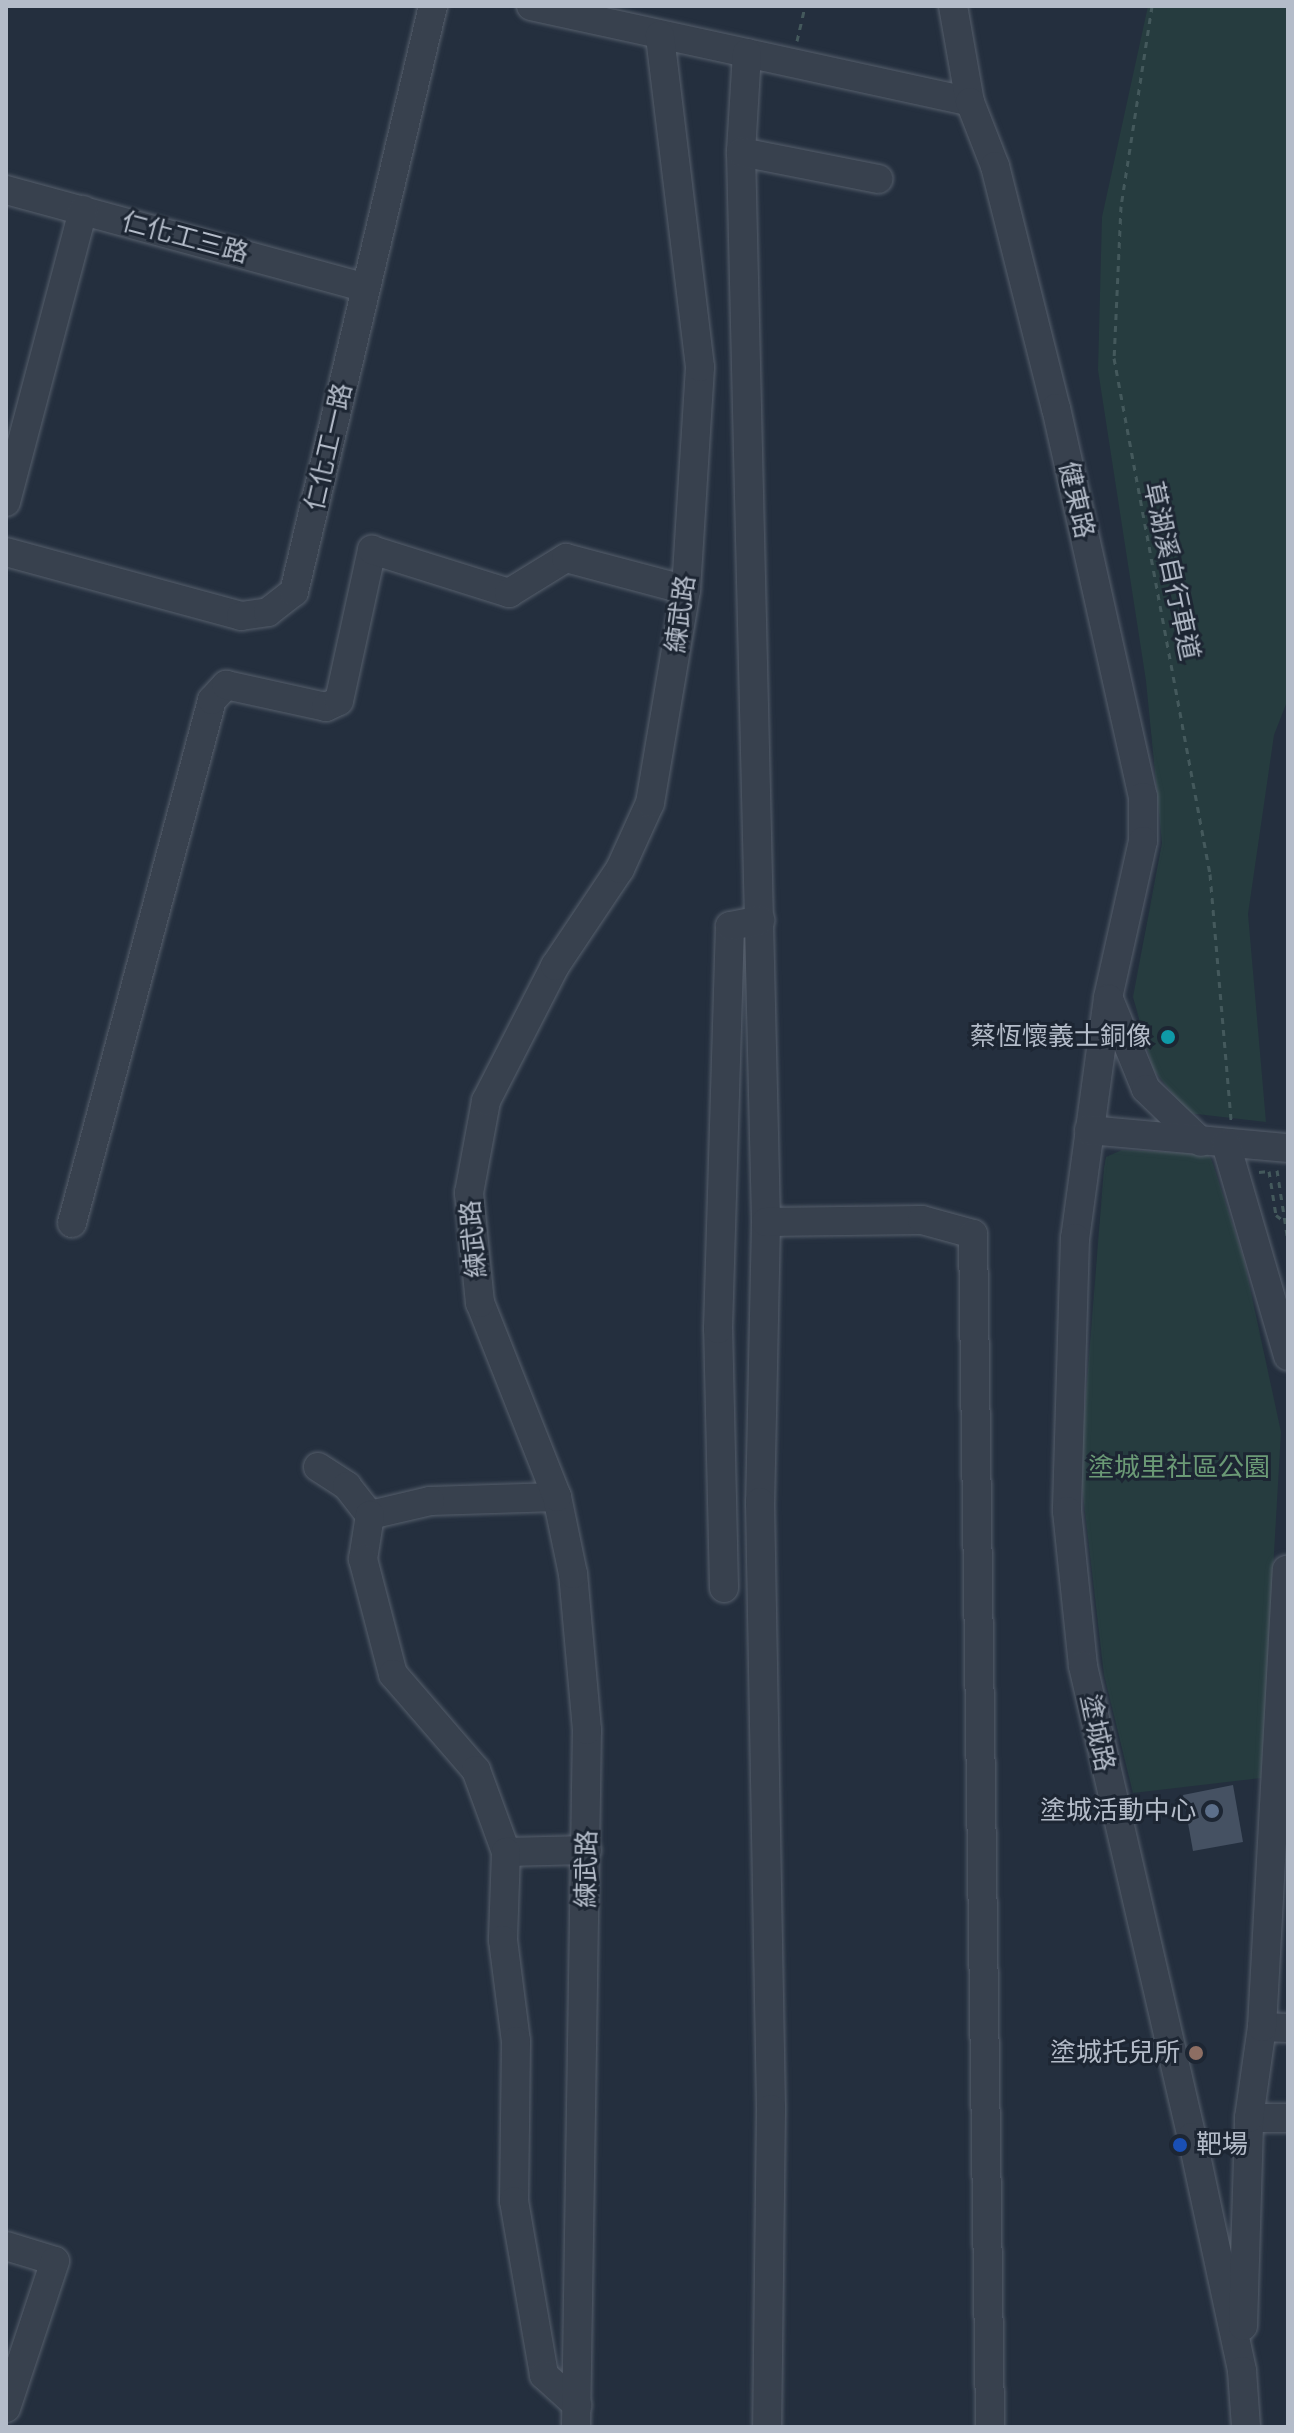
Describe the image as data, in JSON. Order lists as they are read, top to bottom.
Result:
{
  "streets": {
    "street": [
      "仁化工三路",
      "仁化工一路",
      "健東路",
      "練武路",
      "塗城路"
    ],
    "path": ["草湖溪自行車道"]
  },
  "crossings": [
    ["仁化工三路", "仁化工一路"],
    ["健東路", "塗城路"]
  ],
  "parks": ["塗城里社區公園"],
  "places": [
    "蔡恆懷義士銅像",
    "塗城活動中心",
    "塗城托兒所",
    "靶場"
  ]
}
